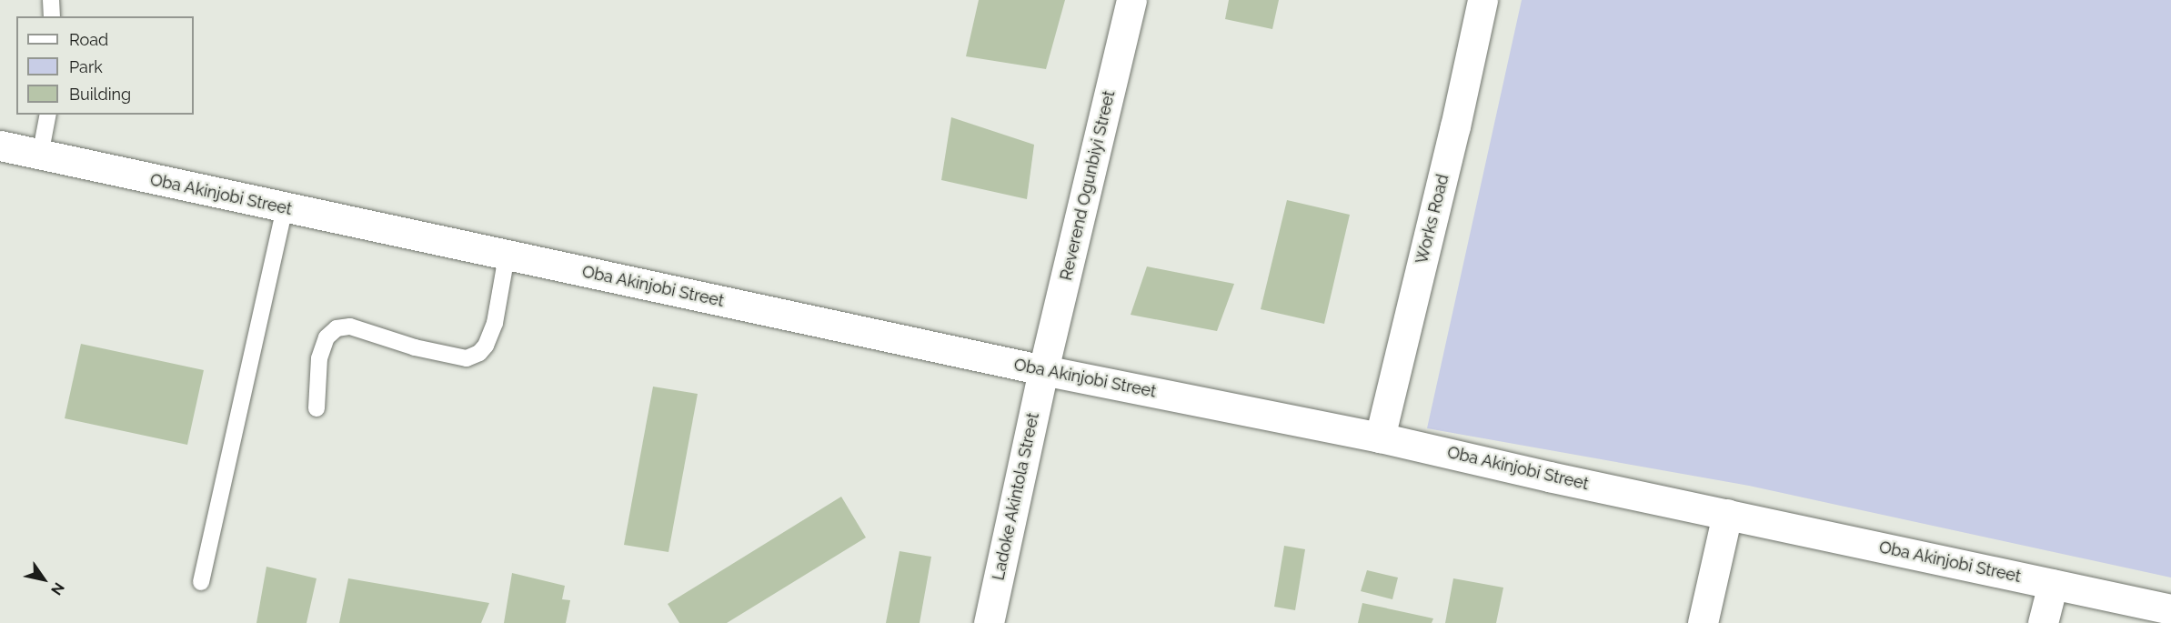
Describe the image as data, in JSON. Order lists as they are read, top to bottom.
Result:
{
  "streets": {
    "street": [
      "Reverend Ogunbiyi Street",
      "Oba Akinjobi Street",
      "Works Road",
      "Ladoke Akintola Street"
    ]
  },
  "crossings": [
    ["Reverend Ogunbiyi Street", "Oba Akinjobi Street"],
    ["Reverend Ogunbiyi Street", "Ladoke Akintola Street"],
    ["Oba Akinjobi Street", "Works Road"],
    ["Oba Akinjobi Street", "Ladoke Akintola Street"]
  ],
  "legend": ["Road", "Park", "Building"],
  "north": "bottom right"
}
